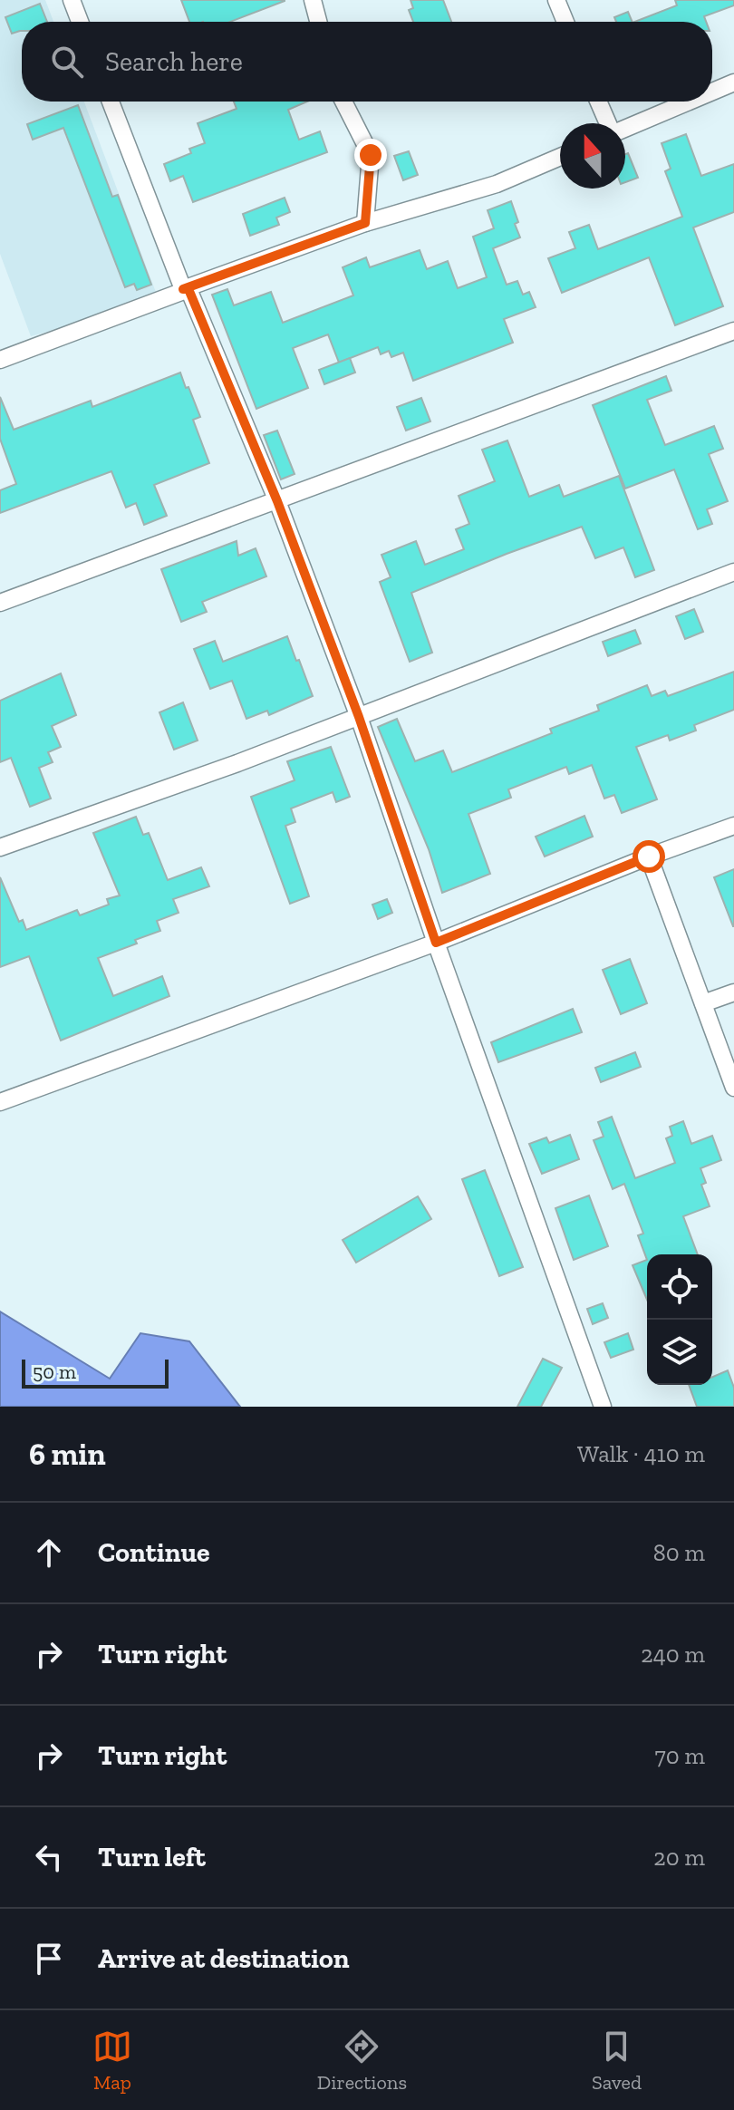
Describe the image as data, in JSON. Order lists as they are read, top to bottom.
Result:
{
  "scale_bar": "50 m",
  "north": "top",
  "page": {
    "search": "Search here",
    "scale": "50 m",
    "heading": ["6 min", "Walk · 410 m"],
    "list": [
      ["Continue", "80 m"],
      ["Turn right", "240 m"],
      ["Turn right", "70 m"],
      ["Turn left", "20 m"],
      "Arrive at destination"
    ],
    "nav": ["Map", "Directions", "Saved"]
  }
}
